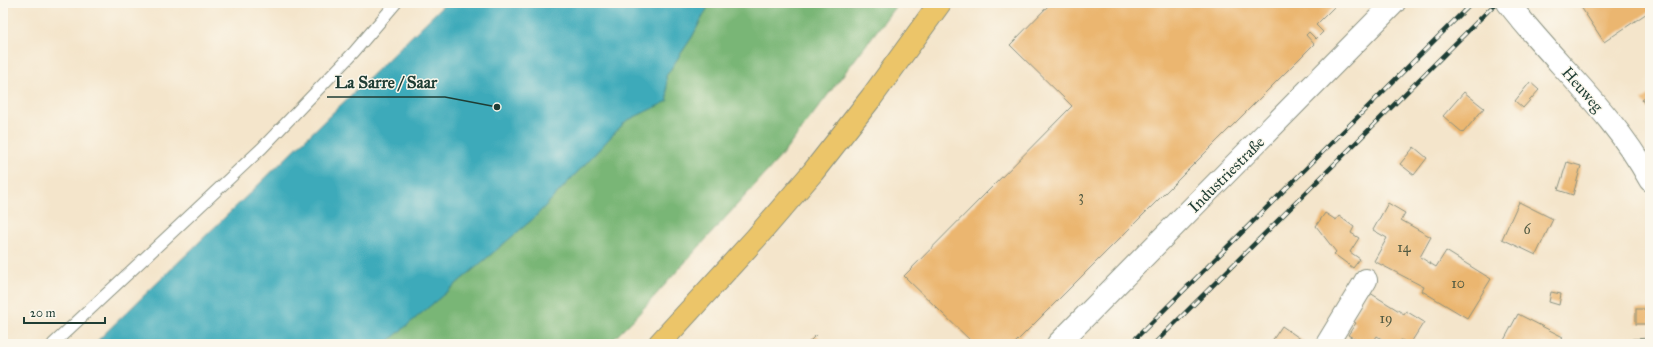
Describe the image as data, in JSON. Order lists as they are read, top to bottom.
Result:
{
  "streets": {
    "street": ["Heuweg", "Industriestraße"]
  },
  "places": ["La Sarre / Saar"],
  "house_numbers": [
    "3",
    "6",
    "14",
    "10",
    "19"
  ],
  "scale_bar": "20 m"
}
